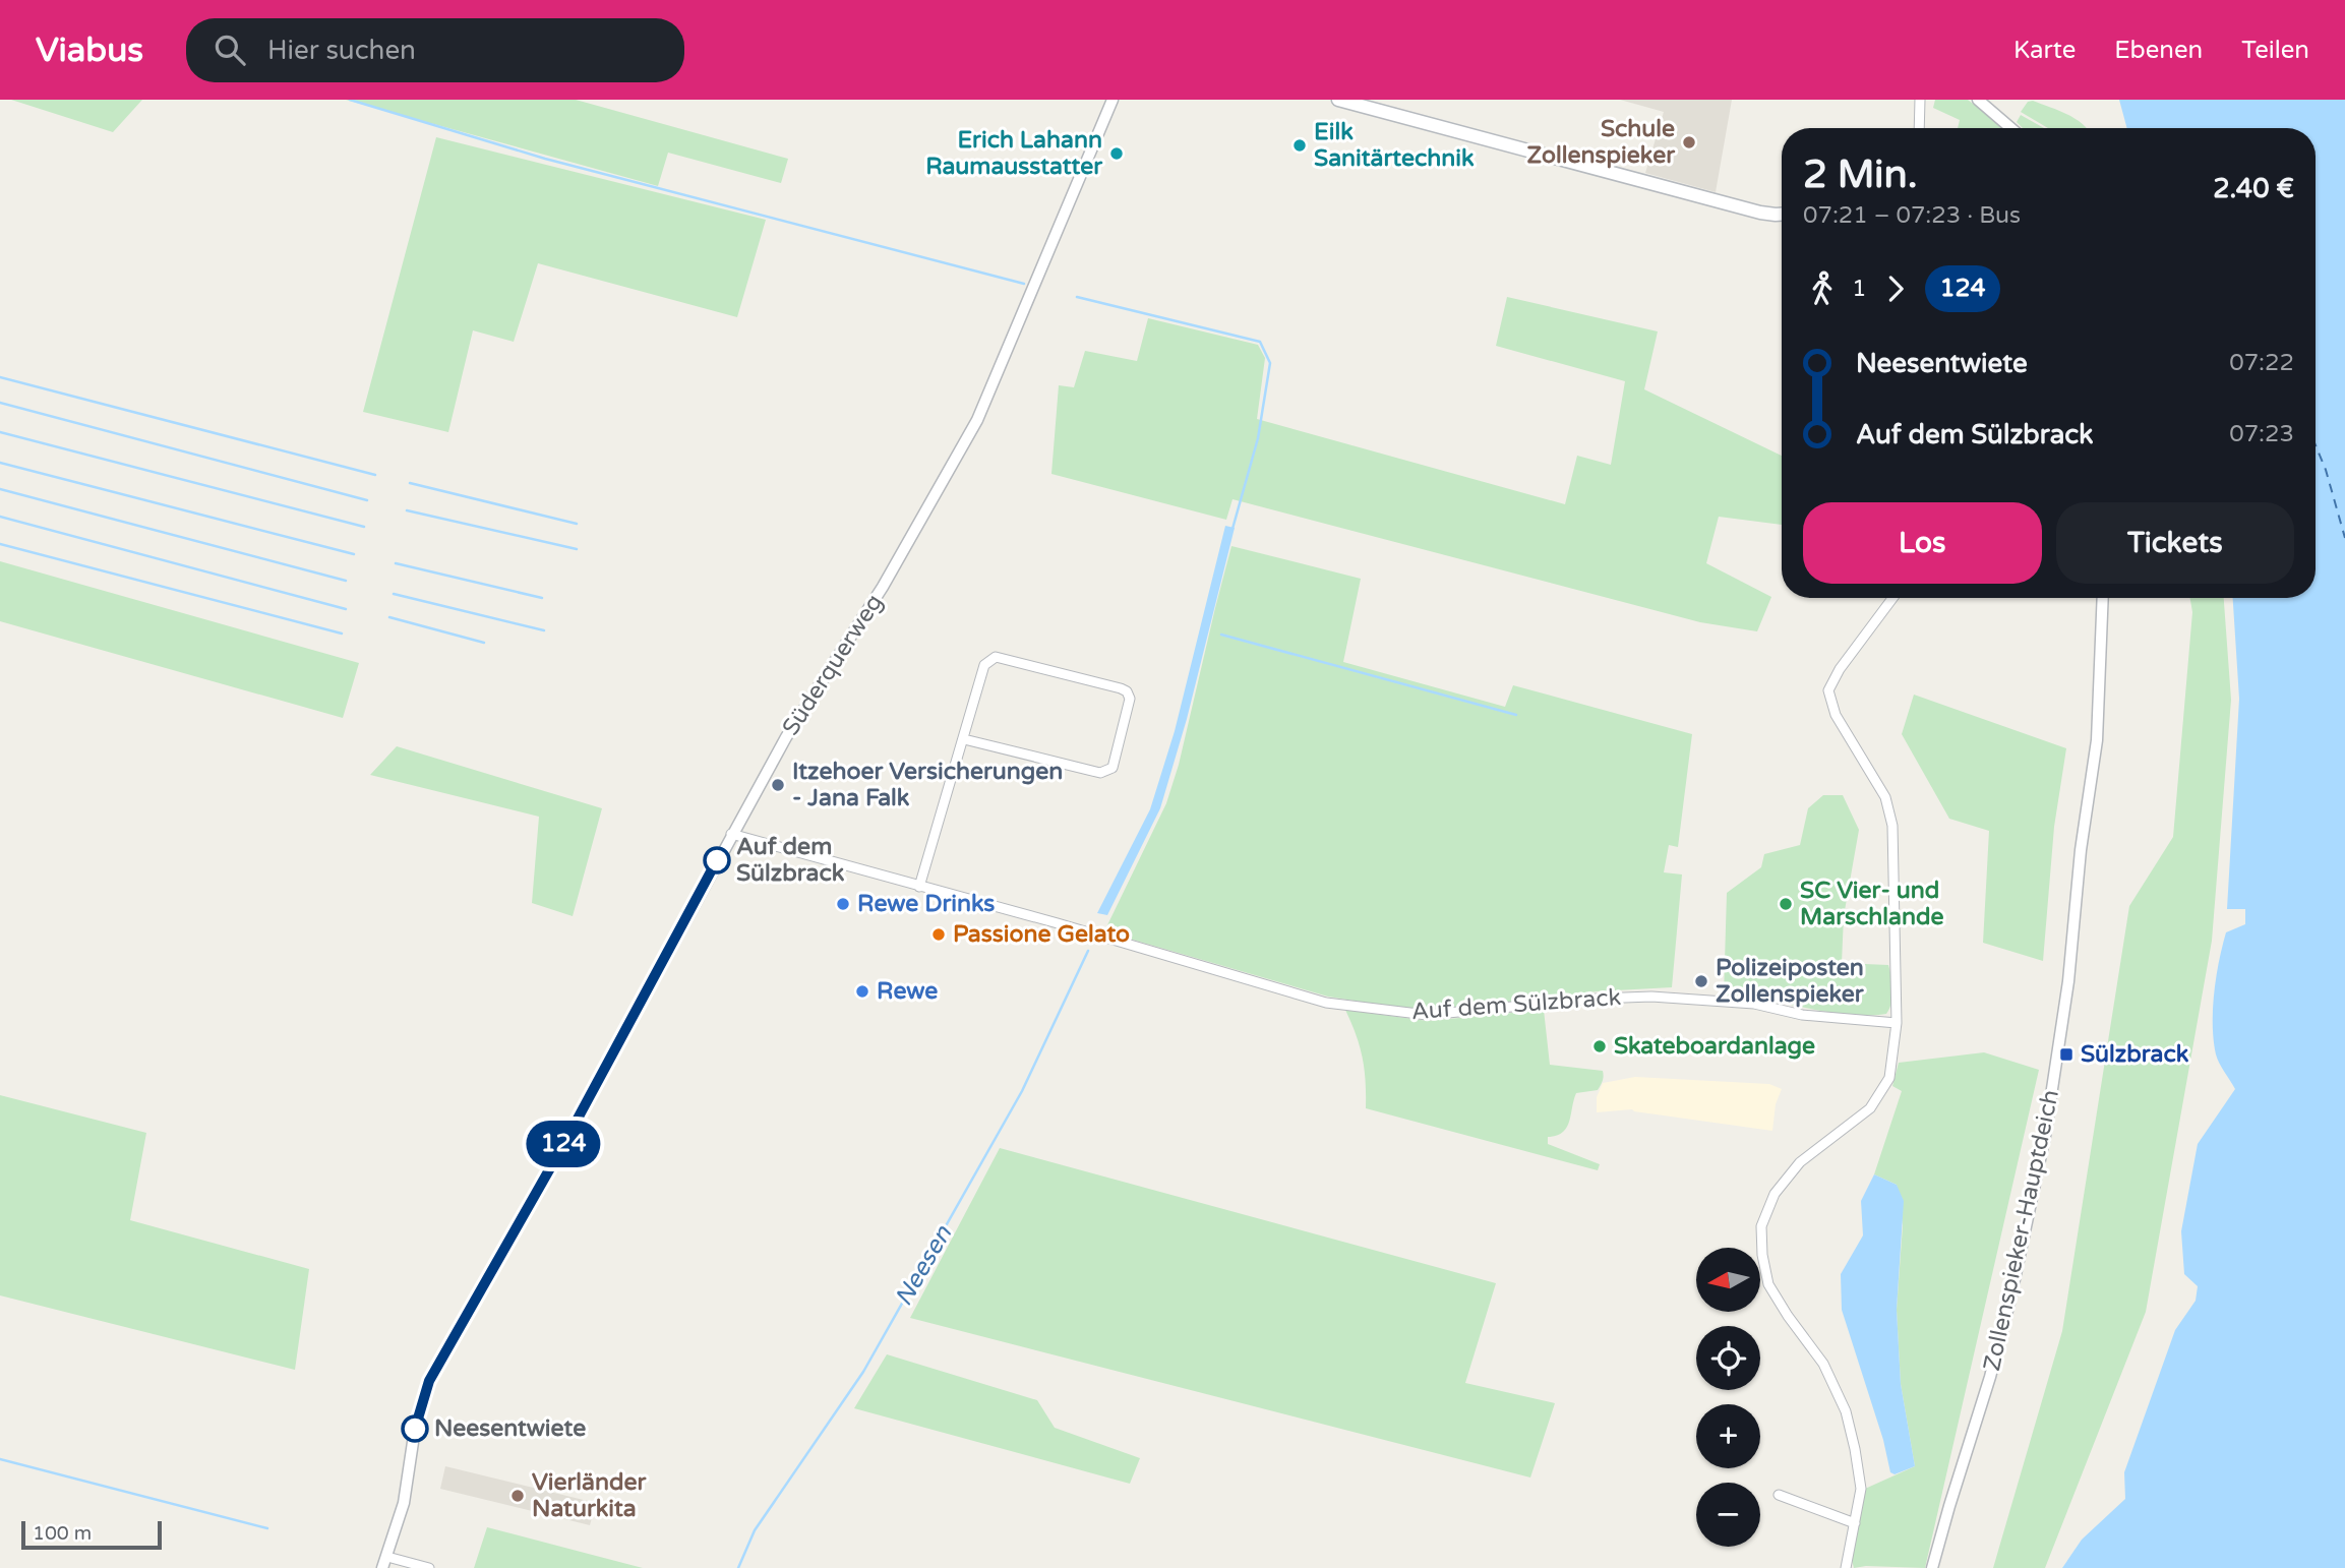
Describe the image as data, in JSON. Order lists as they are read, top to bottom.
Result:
{
  "streets": {
    "street": ["Süderquerweg", "Auf dem Sülzbrack", "Zollenspieker-Hauptdeich"]
  },
  "crossings": [
    ["Süderquerweg", "Auf dem Sülzbrack"]
  ],
  "water": ["Neesen"],
  "places": {
    "other": [
      "Schule Zollenspieker",
      "Eilk Sanitärtechnik",
      "Erich Lahann Raumausstatter",
      "Itzehoer Versicherungen - Jana Falk",
      "Auf dem Sülzbrack",
      "Rewe Drinks",
      "SC Vier- und Marschlande",
      "Passione Gelato",
      "Polizeiposten Zollenspieker",
      "Rewe",
      "Skateboardanlage",
      "Neesentwiete",
      "Vierländer Naturkita"
    ],
    "transit": ["Sülzbrack"]
  },
  "lines": ["bus line 124"],
  "scale_bar": "100 m",
  "north": "left",
  "page": {
    "header": "Viabus",
    "search": "Hier suchen",
    "nav": ["Karte", "Ebenen", "Teilen"],
    "on_map": "124",
    "heading": ["2 Min.", "07:21 – 07:23 · Bus", "2.40 €"],
    "legs": ["1", "124"],
    "list": [
      {
        "name": "Neesentwiete",
        "value": "07:22"
      },
      {
        "name": "Auf dem Sülzbrack",
        "value": "07:23"
      }
    ],
    "buttons": ["Los", "Tickets"],
    "map_buttons": ["+", "−"],
    "scale": "100 m"
  }
}
